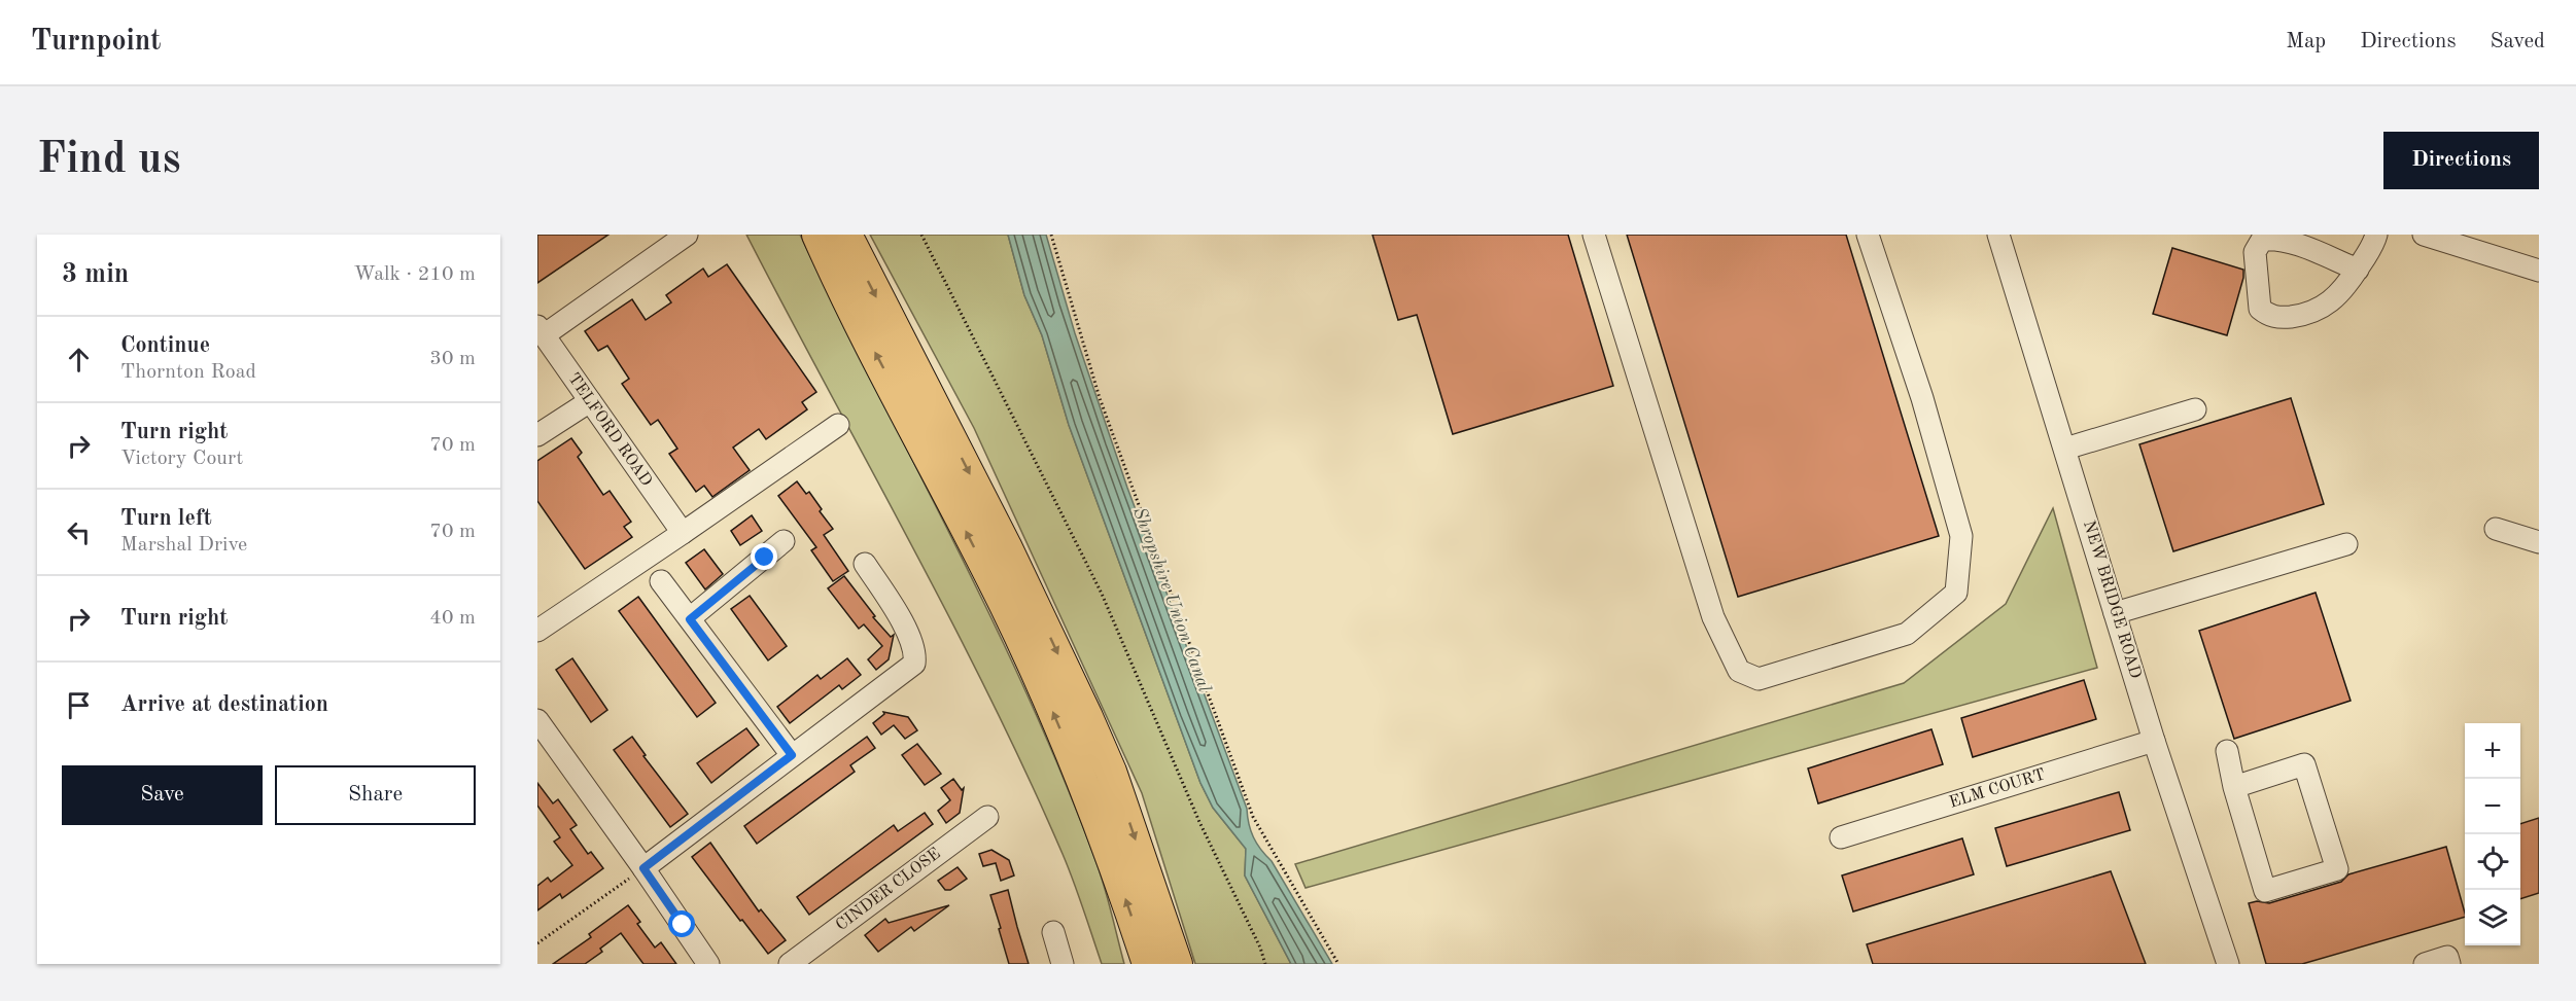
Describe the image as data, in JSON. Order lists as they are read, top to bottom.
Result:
{
  "streets": {
    "street": [
      "TELFORD ROAD",
      "NEW BRIDGE ROAD",
      "ELM COURT",
      "CINDER CLOSE"
    ]
  },
  "crossings": [
    ["NEW BRIDGE ROAD", "ELM COURT"]
  ],
  "water": ["Shropshire Union Canal"],
  "page": {
    "header": "Turnpoint",
    "nav": ["Map", "Directions", "Saved"],
    "buttons": [
      "Directions",
      ["Save", "Share"]
    ],
    "title": "Find us",
    "heading": ["3 min", "Walk · 210 m"],
    "list": [
      ["Continue", "Thornton Road", "30 m"],
      ["Turn right", "Victory Court", "70 m"],
      ["Turn left", "Marshal Drive", "70 m"],
      ["Turn right", "40 m"],
      "Arrive at destination"
    ],
    "map_buttons": ["+", "−"]
  }
}
